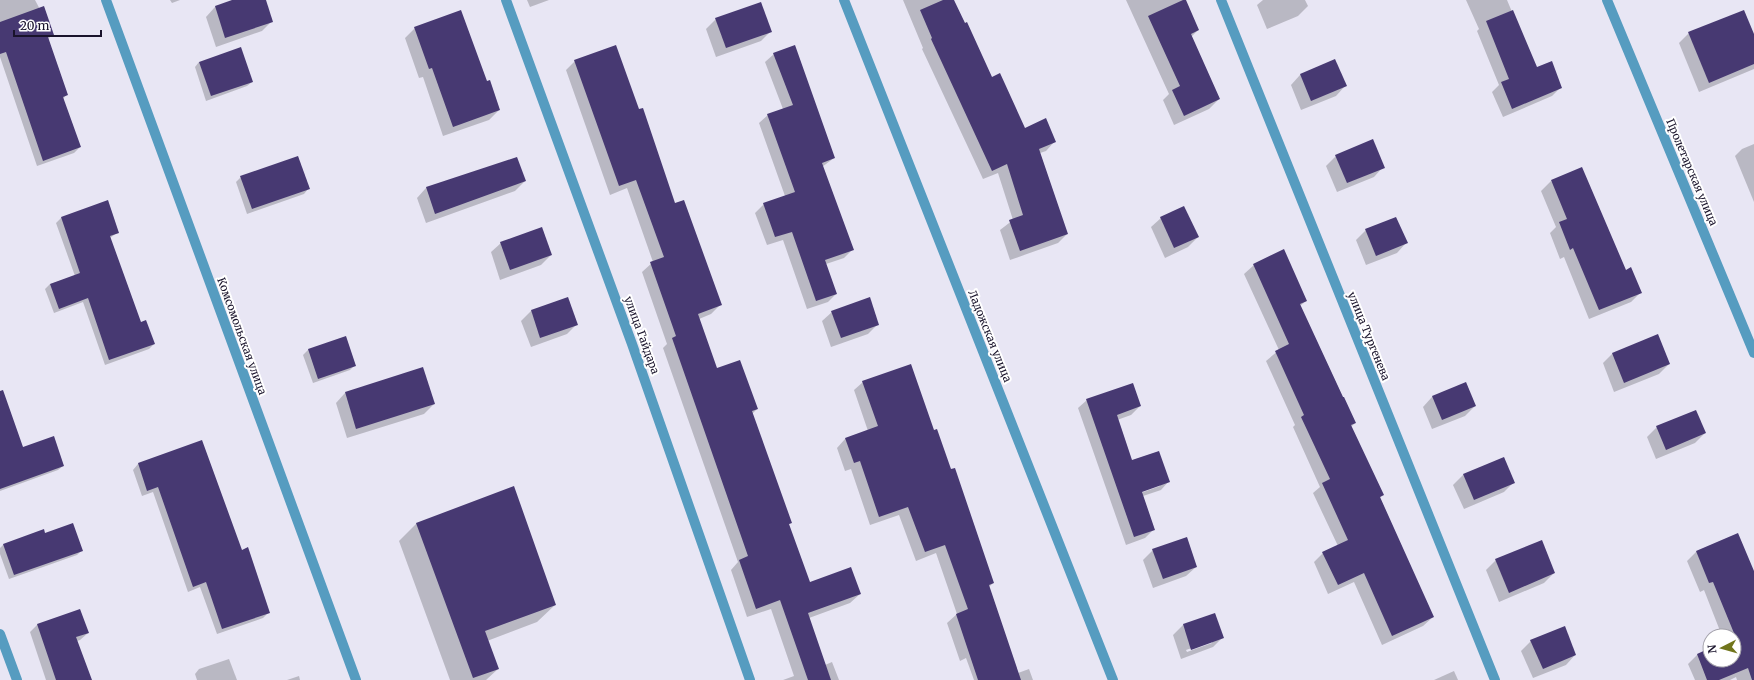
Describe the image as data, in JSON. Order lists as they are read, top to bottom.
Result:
{
  "streets": {
    "street": [
      "Пролетарская улица",
      "улица Гайдара",
      "Комсомольская улица",
      "Ладожская улица",
      "улица Тургенева"
    ]
  },
  "scale_bar": "20 m",
  "north": "left"
}
